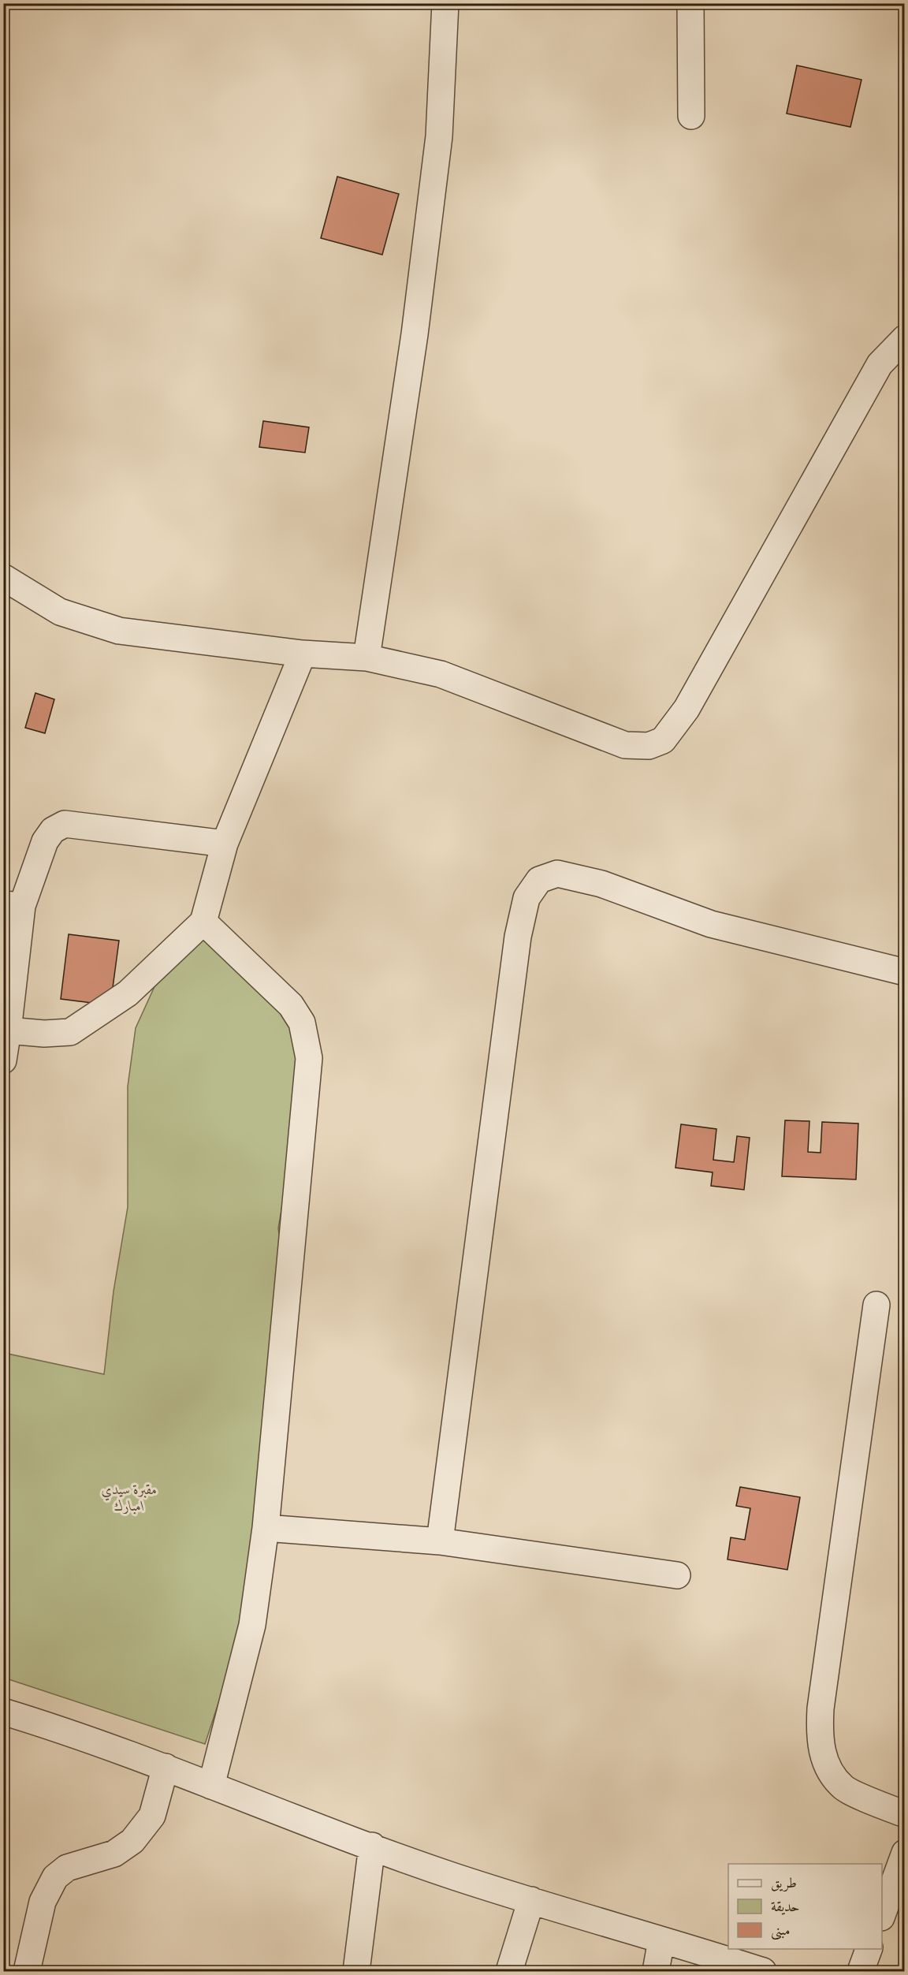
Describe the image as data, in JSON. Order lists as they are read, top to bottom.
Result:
{
  "parks": ["مقبرة سيدي امبارك"],
  "legend": ["طريق", "حديقة", "مبنى"]
}
